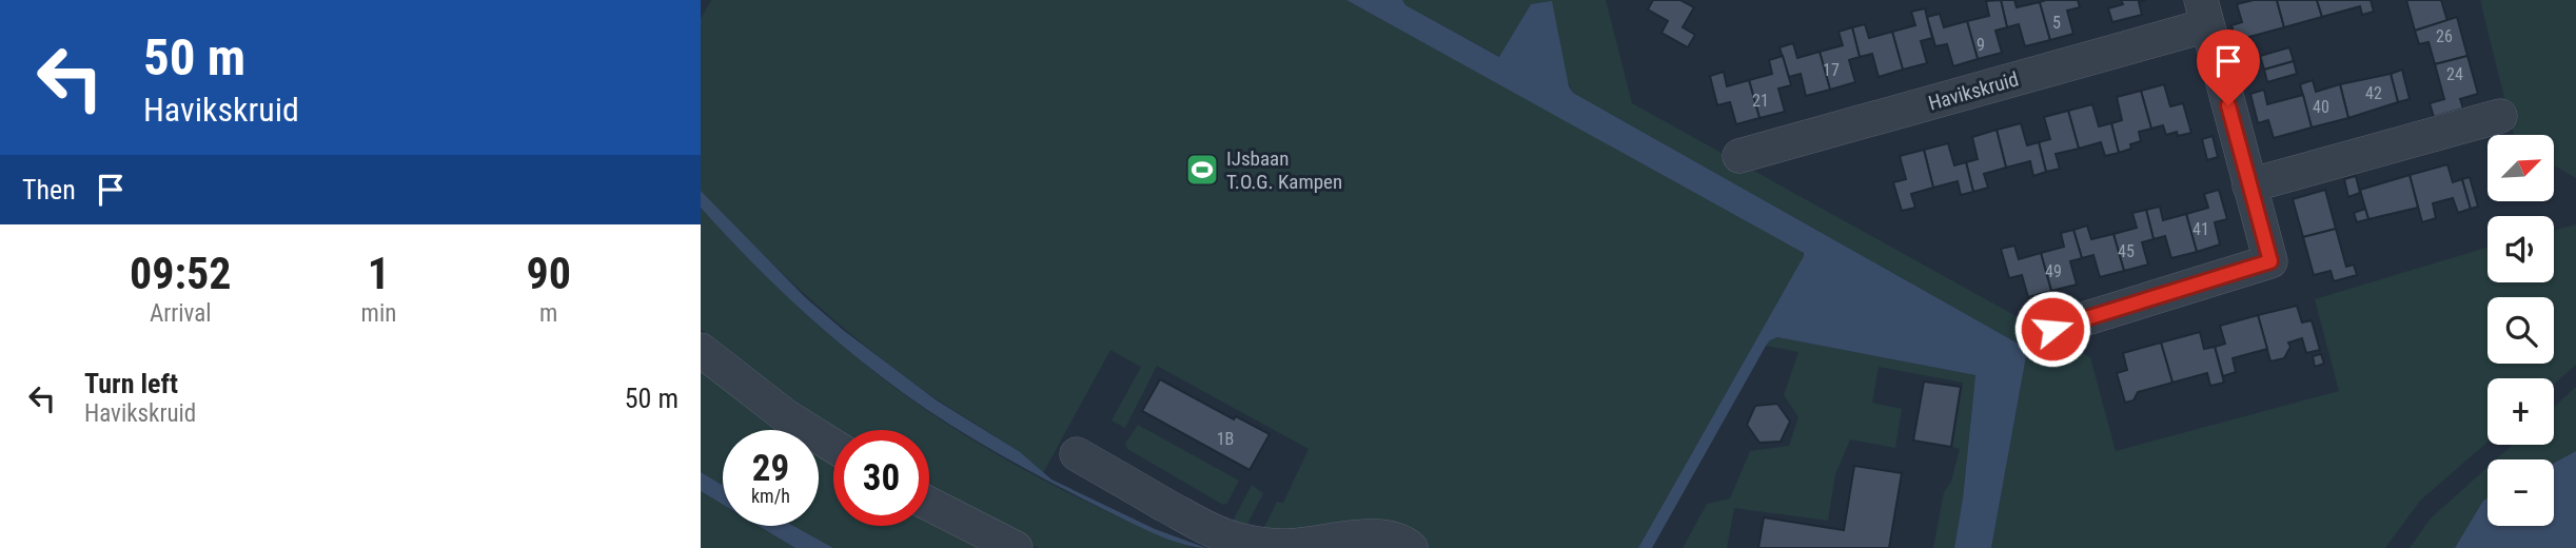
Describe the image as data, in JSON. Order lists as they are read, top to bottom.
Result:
{
  "streets": {
    "street": ["Havikskruid"]
  },
  "places": {
    "sports": ["IJsbaan T.O.G. Kampen"]
  },
  "house_numbers": [
    "5",
    "26",
    "9",
    "17",
    "24",
    "42",
    "21",
    "40",
    "41",
    "45",
    "49",
    "1B"
  ],
  "north": "top right",
  "page": {
    "turn": ["50 m", "Havikskruid"],
    "map_buttons": ["+", "−"],
    "then": "Then",
    "eta": [
      "09:52",
      "Arrival",
      "1",
      "min",
      "90",
      "m"
    ],
    "list": [
      {
        "name": "Turn left",
        "note": "Havikskruid",
        "value": "50 m"
      }
    ],
    "speed": "29 km/h",
    "limit": "30"
  }
}
